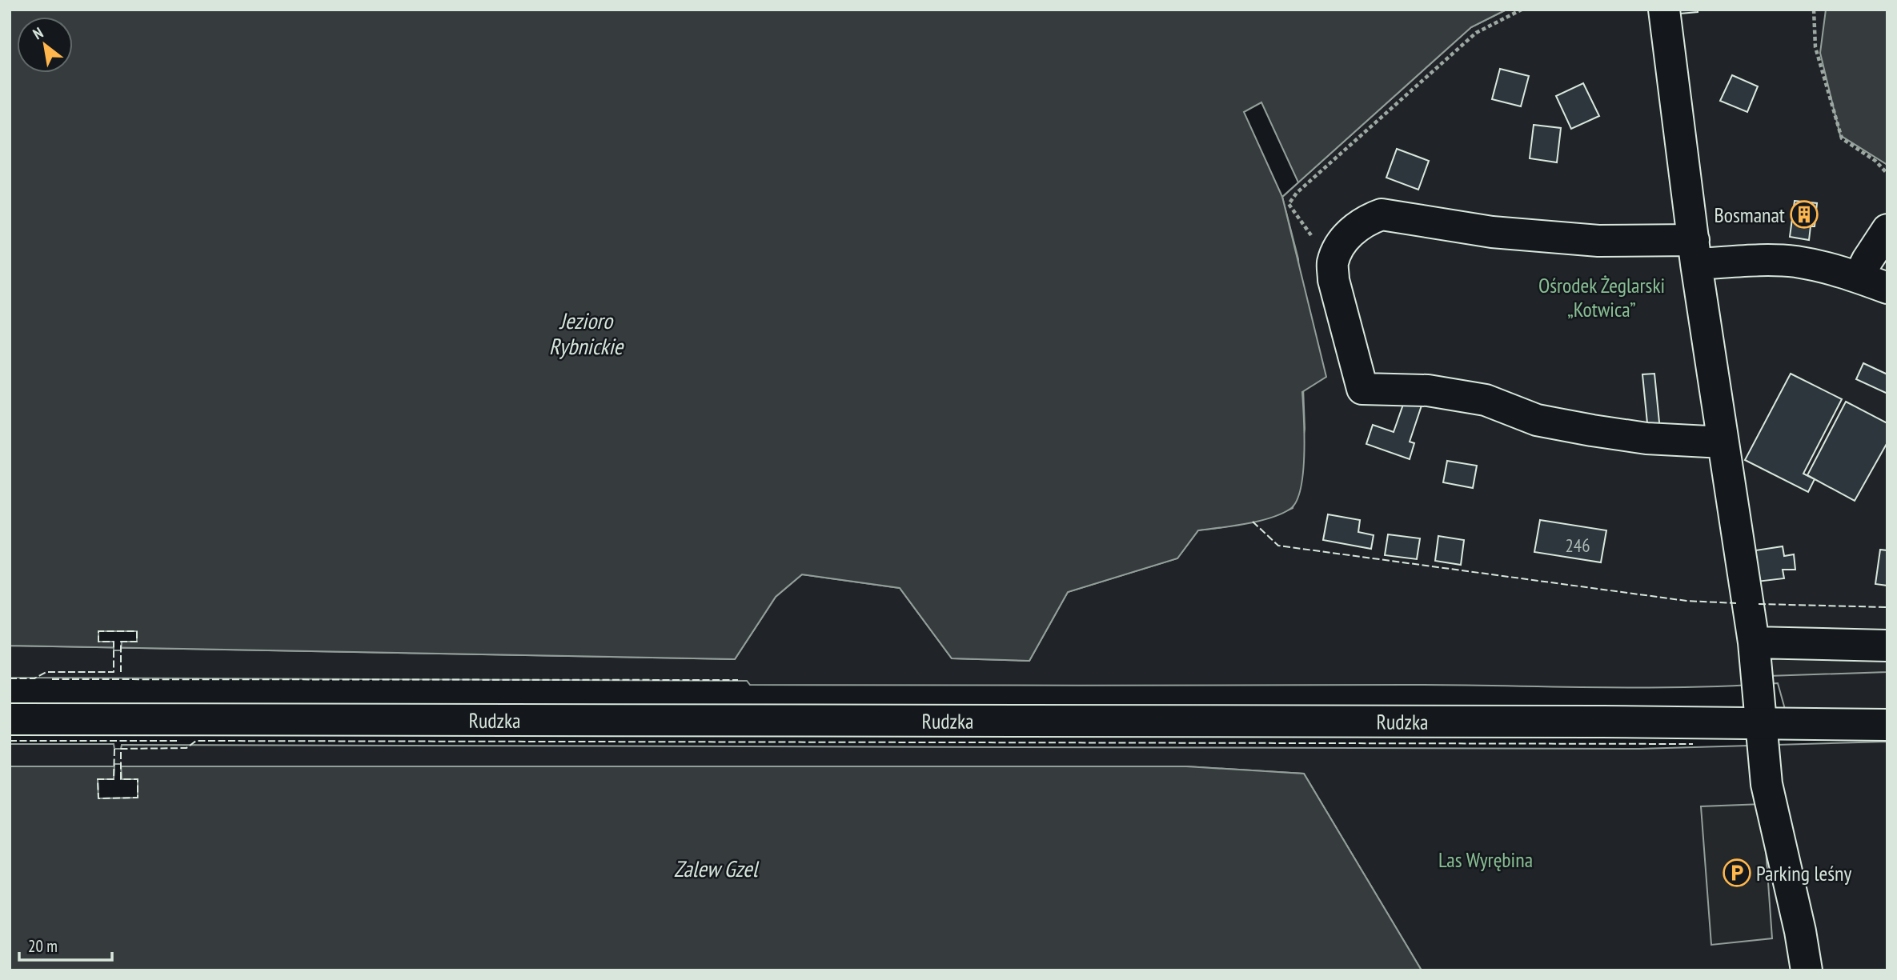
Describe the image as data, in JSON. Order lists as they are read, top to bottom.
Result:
{
  "streets": {
    "main road": ["Rudzka"]
  },
  "water": ["Jezioro Rybnickie", "Zalew Gzel"],
  "parks": ["Ośrodek Żeglarski „Kotwica”", "Las Wyrębina"],
  "places": {
    "building": ["Bosmanat"],
    "parking": ["Parking leśny"]
  },
  "house_numbers": ["246"],
  "scale_bar": "20 m",
  "north": "top left"
}
